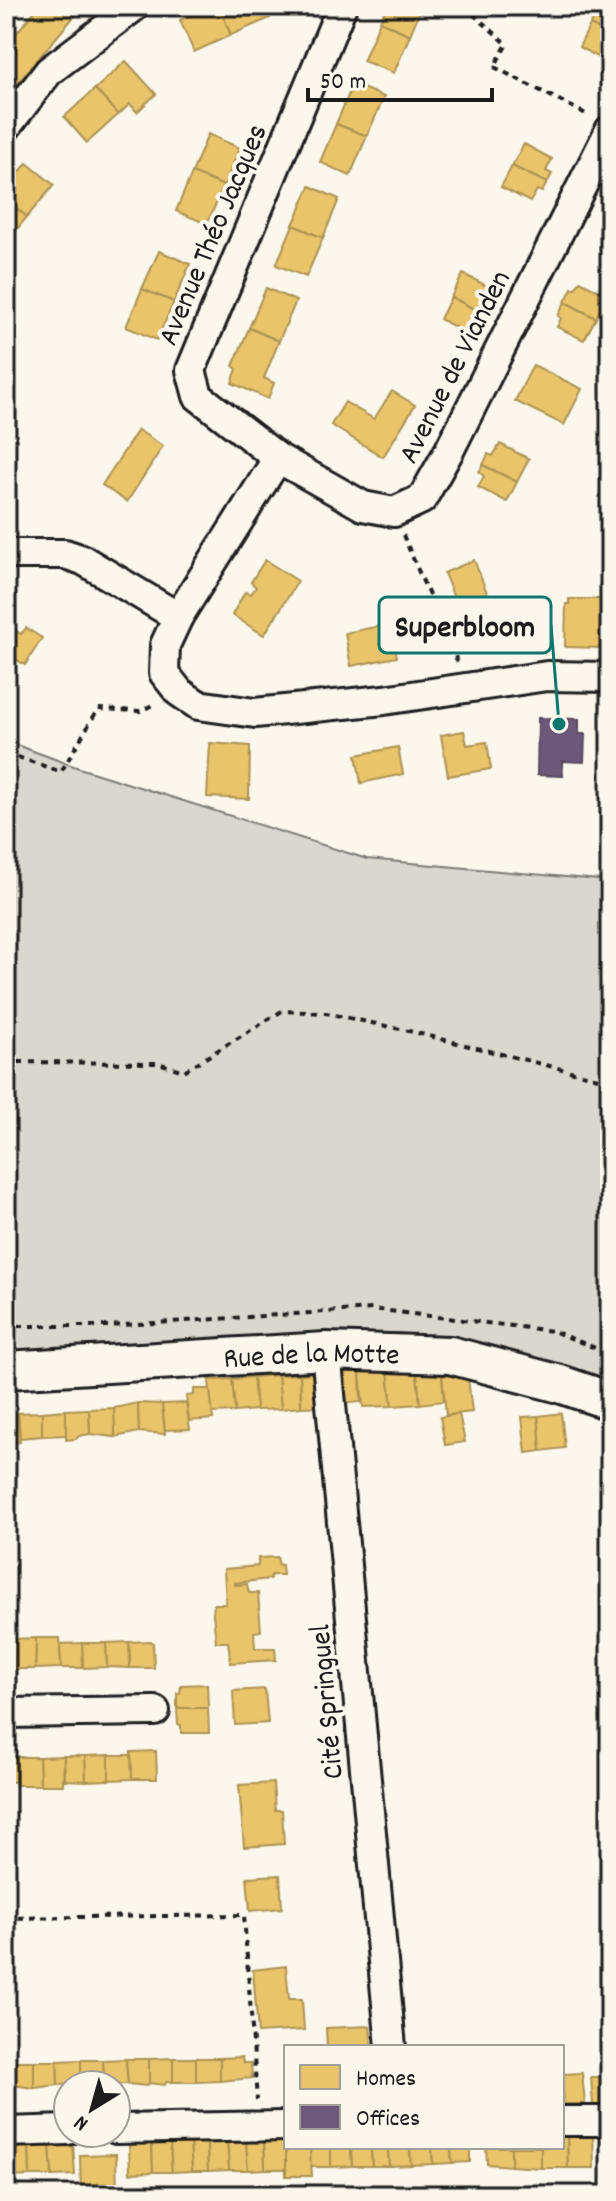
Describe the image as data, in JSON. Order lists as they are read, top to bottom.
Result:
{
  "streets": {
    "street": [
      "Avenue Théo Jacques",
      "Avenue de Vianden",
      "Rue de la Motte",
      "Cité Springuel"
    ]
  },
  "crossings": [
    ["Rue de la Motte", "Cité Springuel"]
  ],
  "places": ["Superbloom"],
  "legend": ["Homes", "Offices"],
  "scale_bar": "50 m",
  "north": "bottom left"
}
